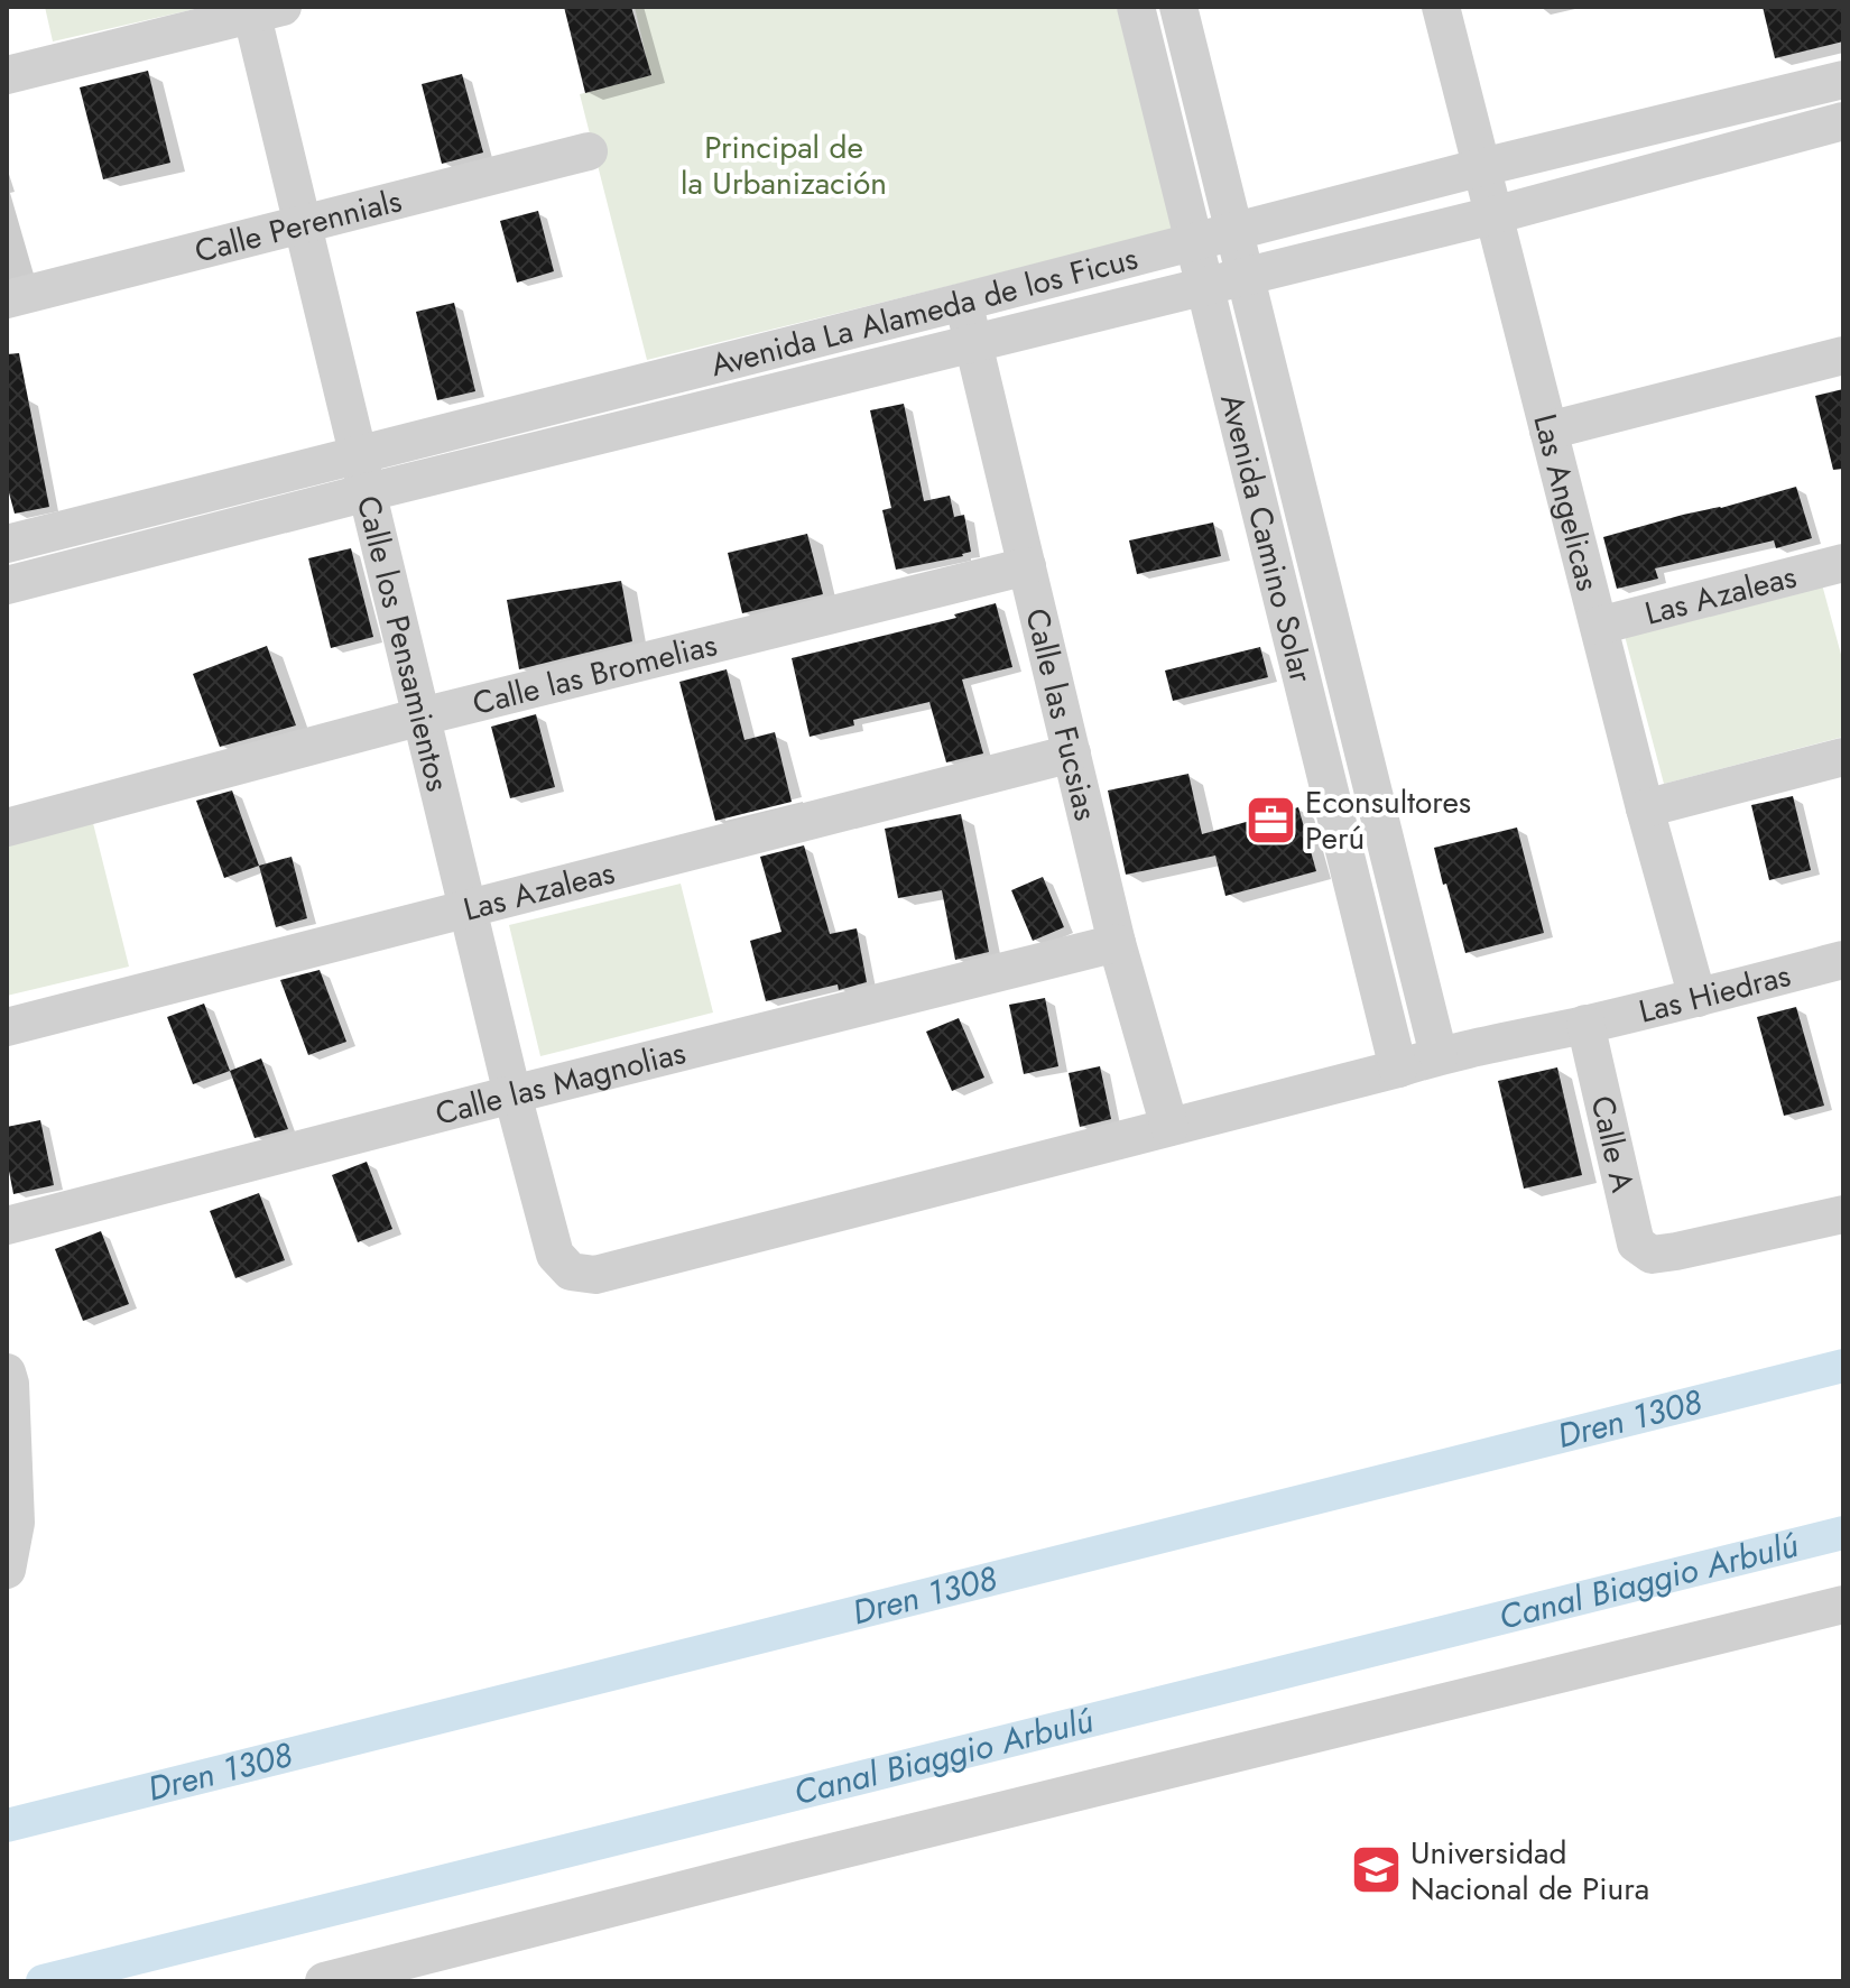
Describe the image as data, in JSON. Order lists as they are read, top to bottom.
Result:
{
  "streets": {
    "street": [
      "Calle Perennials",
      "Avenida La Alameda de los Ficus",
      "Las Angelicas",
      "Avenida Camino Solar",
      "Las Azaleas",
      "Calle los Pensamientos",
      "Calle las Bromelias",
      "Calle las Fucsias",
      "Las Hiedras",
      "Calle las Magnolias",
      "Calle A"
    ]
  },
  "crossings": [
    ["Calle Perennials", "Calle los Pensamientos"],
    ["Avenida La Alameda de los Ficus", "Las Angelicas"],
    ["Avenida La Alameda de los Ficus", "Avenida Camino Solar"],
    ["Avenida La Alameda de los Ficus", "Calle los Pensamientos"],
    ["Avenida La Alameda de los Ficus", "Calle las Fucsias"],
    ["Las Angelicas", "Las Azaleas"],
    ["Las Angelicas", "Las Hiedras"],
    ["Avenida Camino Solar", "Las Hiedras"],
    ["Las Azaleas", "Calle los Pensamientos"],
    ["Las Azaleas", "Calle las Fucsias"],
    ["Calle los Pensamientos", "Calle las Bromelias"],
    ["Calle los Pensamientos", "Las Hiedras"],
    ["Calle los Pensamientos", "Calle las Magnolias"],
    ["Calle las Bromelias", "Calle las Fucsias"],
    ["Calle las Fucsias", "Las Hiedras"],
    ["Calle las Fucsias", "Calle las Magnolias"],
    ["Las Hiedras", "Calle A"]
  ],
  "water": ["Dren 1308", "Canal Biaggio Arbulú"],
  "parks": ["Principal de la Urbanización"],
  "places": {
    "office": ["Econsultores Perú"],
    "school or university": ["Universidad Nacional de Piura"]
  }
}
